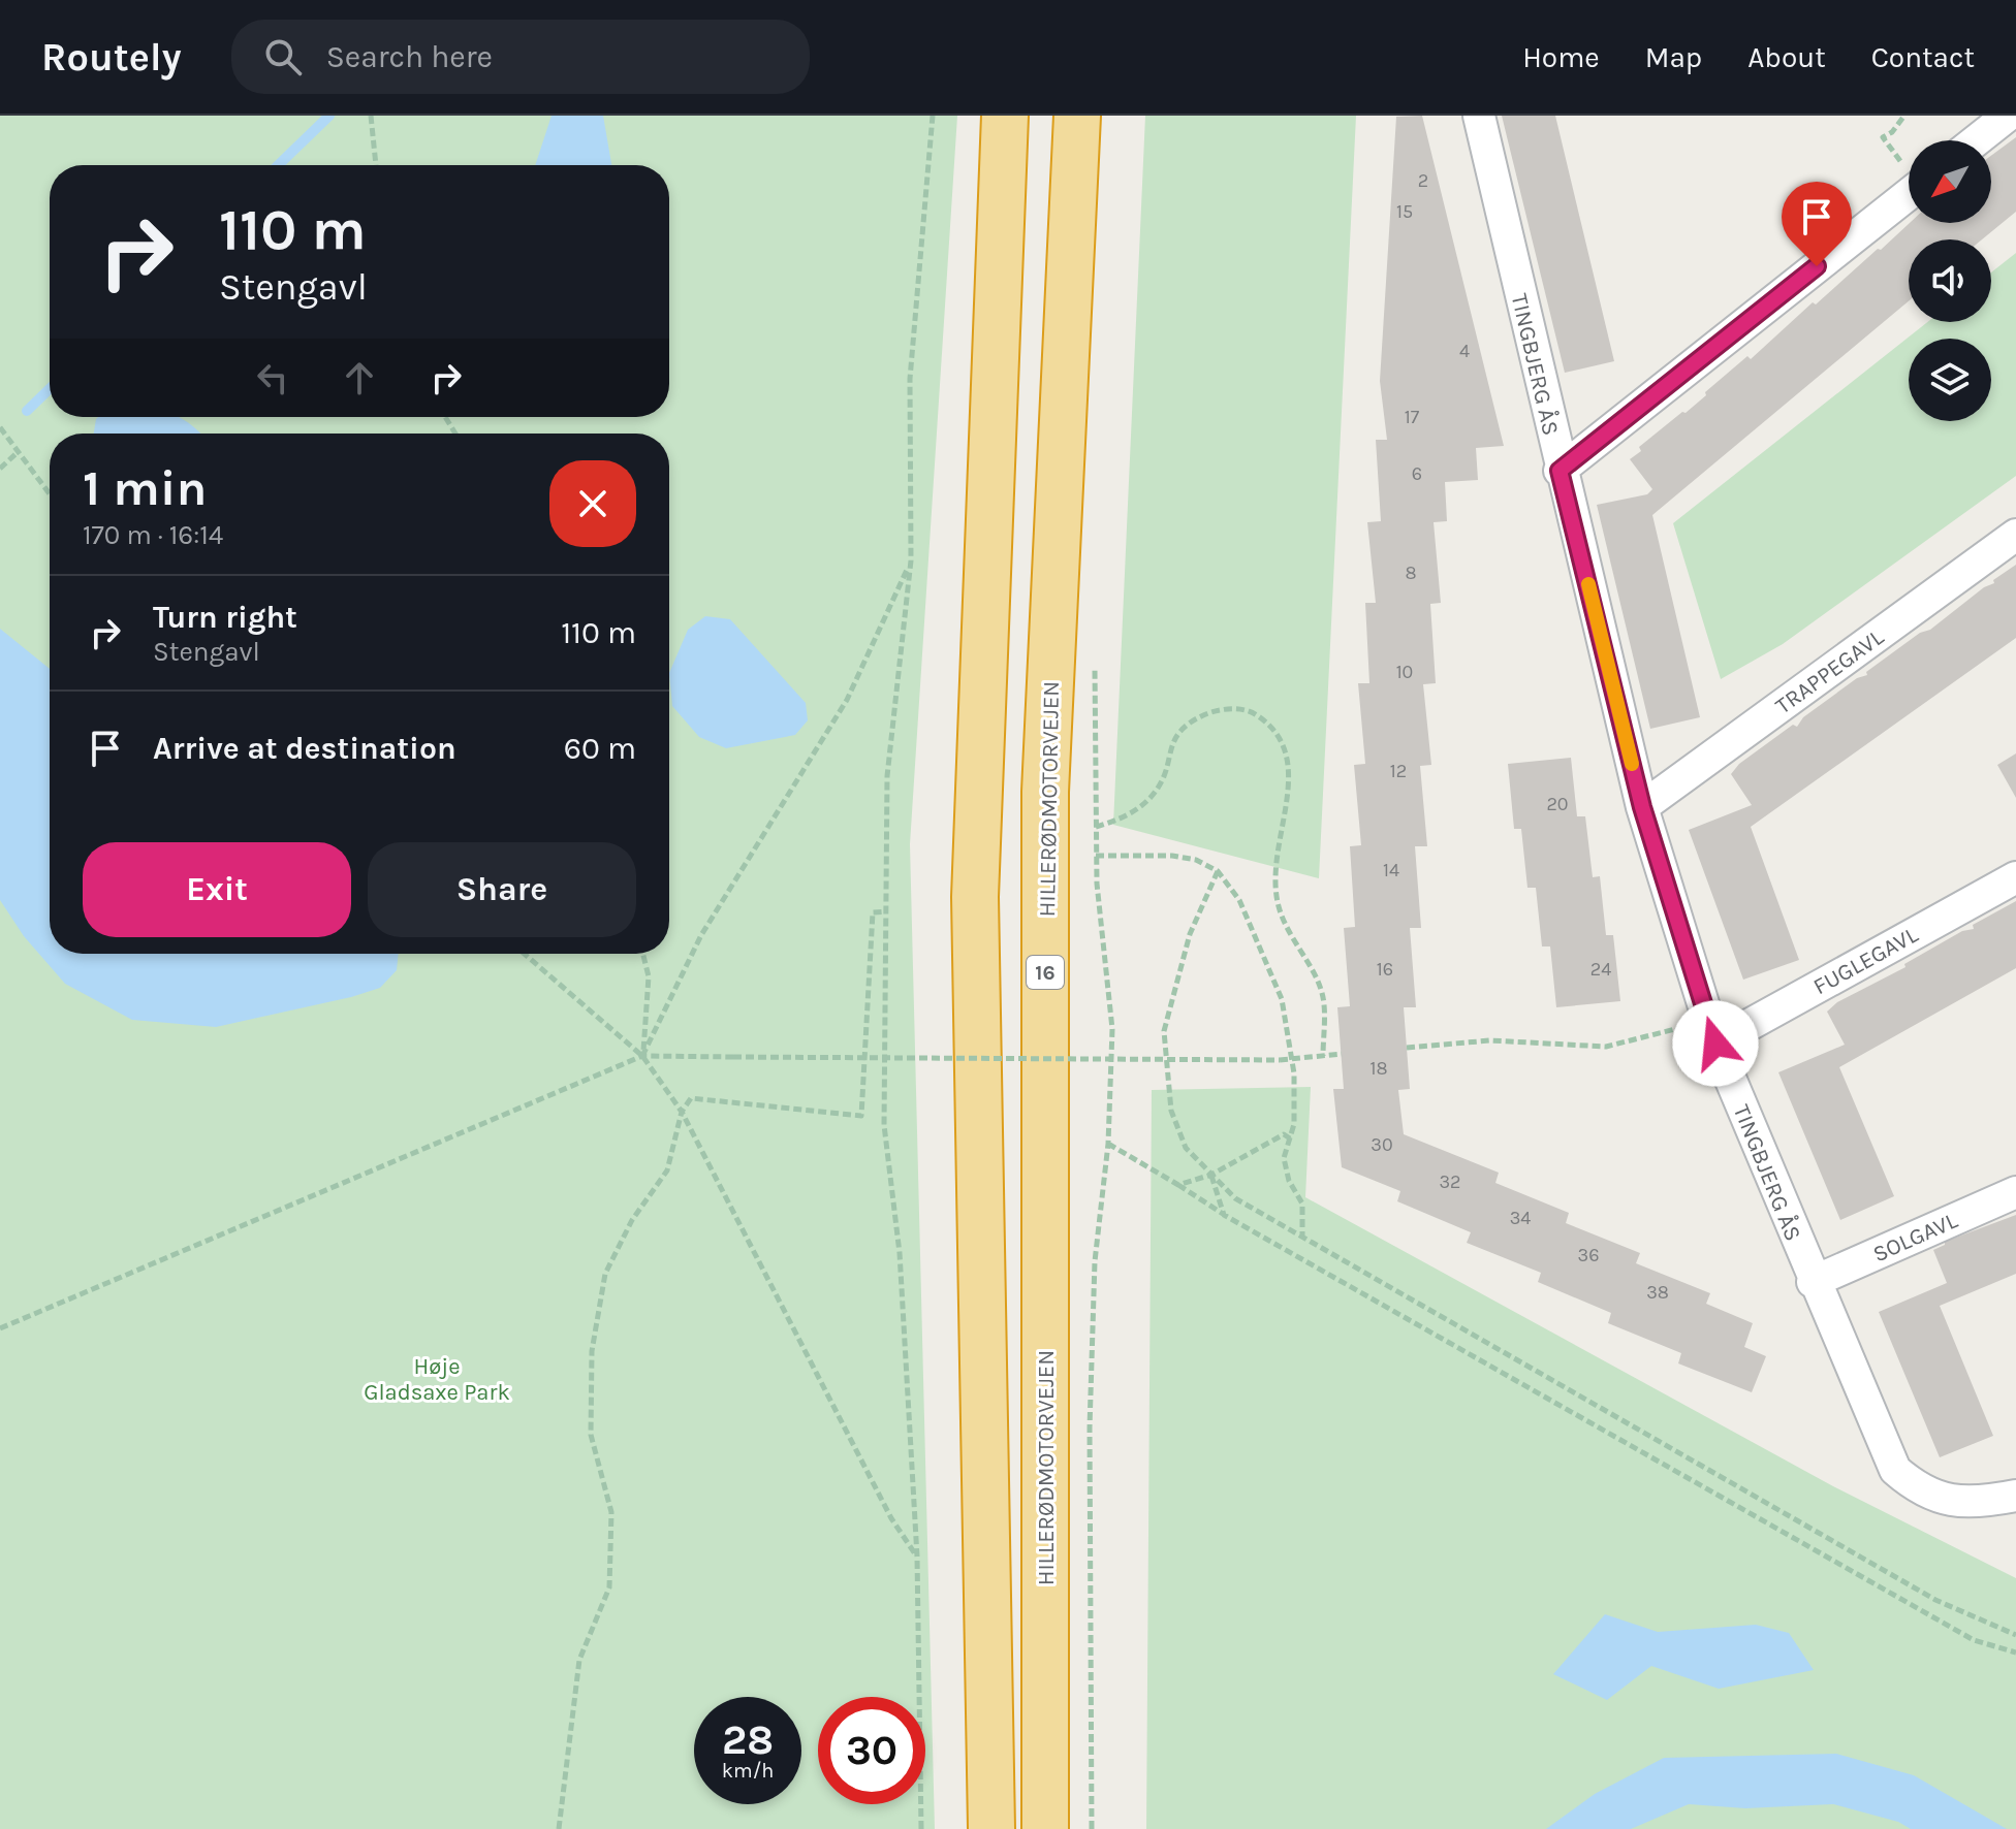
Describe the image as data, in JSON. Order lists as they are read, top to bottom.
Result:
{
  "streets": {
    "highway": ["HILLERØDMOTORVEJEN", "16"],
    "street": [
      "TINGBJERG ÅS",
      "TRAPPEGAVL",
      "FUGLEGAVL",
      "SOLGAVL"
    ]
  },
  "crossings": [
    ["TINGBJERG ÅS", "TRAPPEGAVL"],
    ["TINGBJERG ÅS", "FUGLEGAVL"],
    ["TINGBJERG ÅS", "SOLGAVL"]
  ],
  "parks": ["Høje Gladsaxe Park"],
  "house_numbers": [
    "2",
    "15",
    "4",
    "17",
    "6",
    "8",
    "10",
    "12",
    "20",
    "14",
    "16",
    "24",
    "18",
    "30",
    "32",
    "34",
    "36",
    "38"
  ],
  "north": "bottom left",
  "page": {
    "header": "Routely",
    "search": "Search here",
    "nav": [
      "Home",
      "Map",
      "About",
      "Contact"
    ],
    "turn": ["110 m", "Stengavl"],
    "heading": ["1 min", "170 m · 16:14"],
    "list": [
      {
        "name": "Turn right",
        "note": "Stengavl",
        "value": "110 m"
      },
      {
        "name": "Arrive at destination",
        "value": "60 m"
      }
    ],
    "buttons": ["Exit", "Share"],
    "speed": "28 km/h",
    "limit": "30"
  }
}
